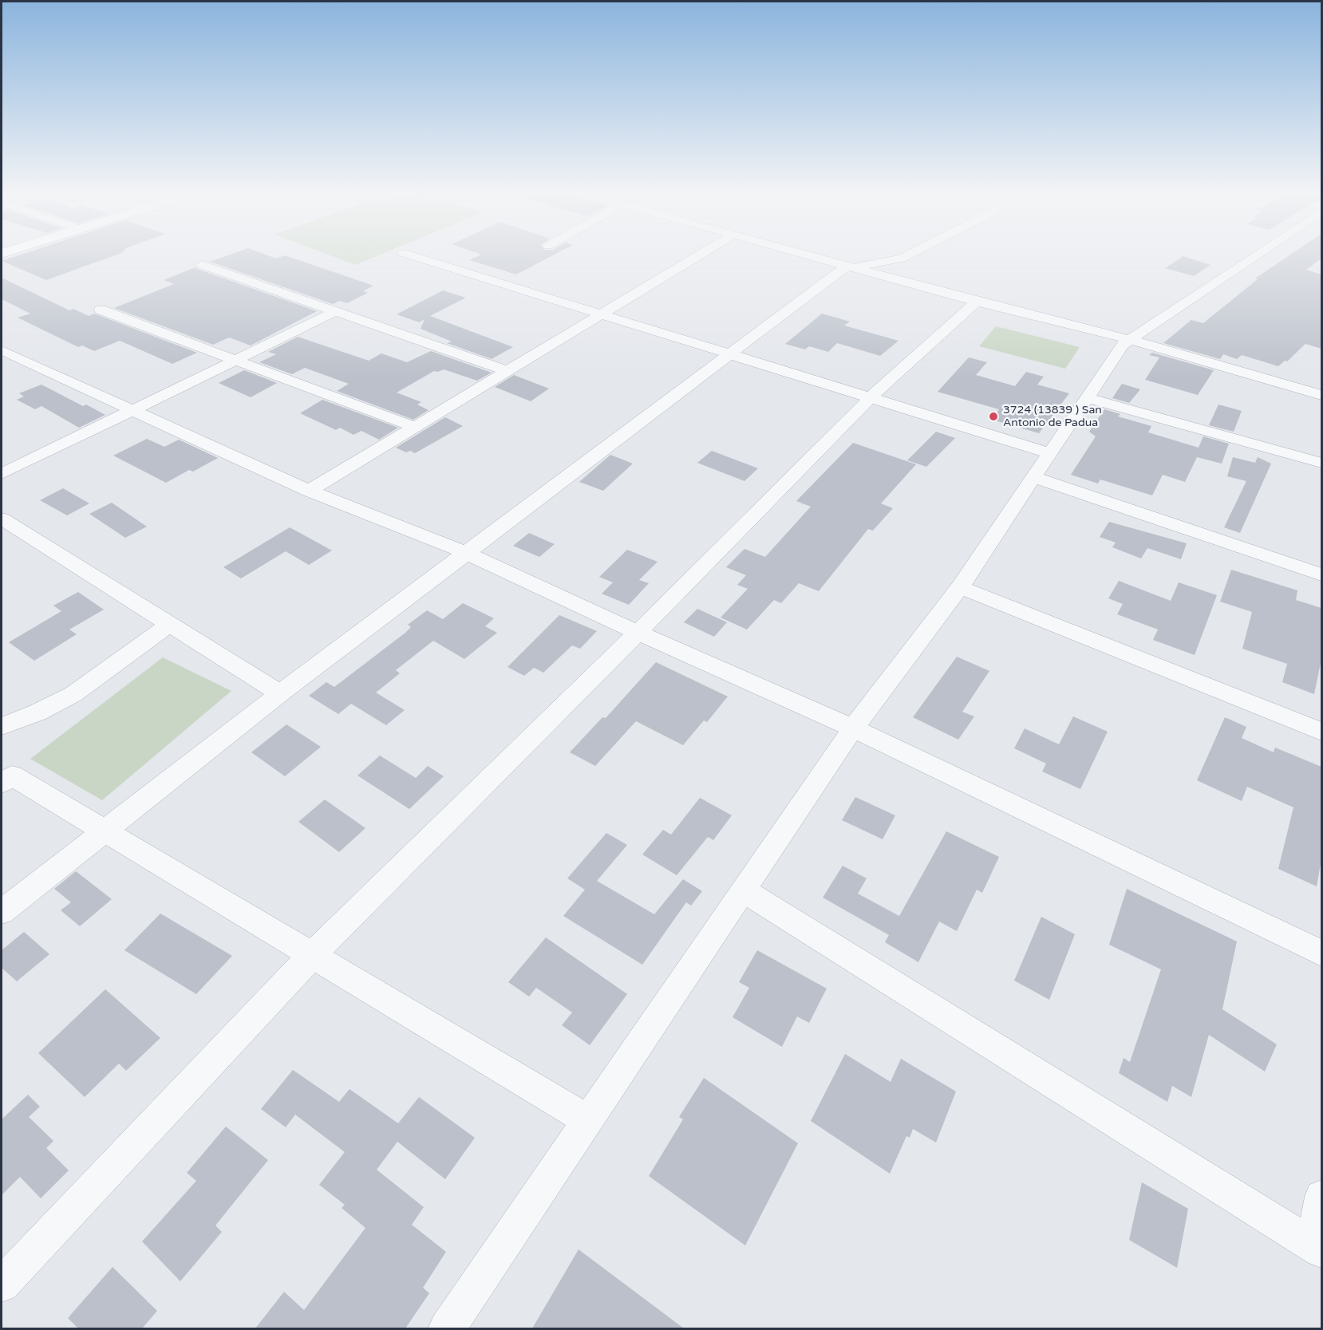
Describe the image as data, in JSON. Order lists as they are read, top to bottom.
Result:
{
  "places": ["3724 (13839 ) San Antonio de Padua"]
}
